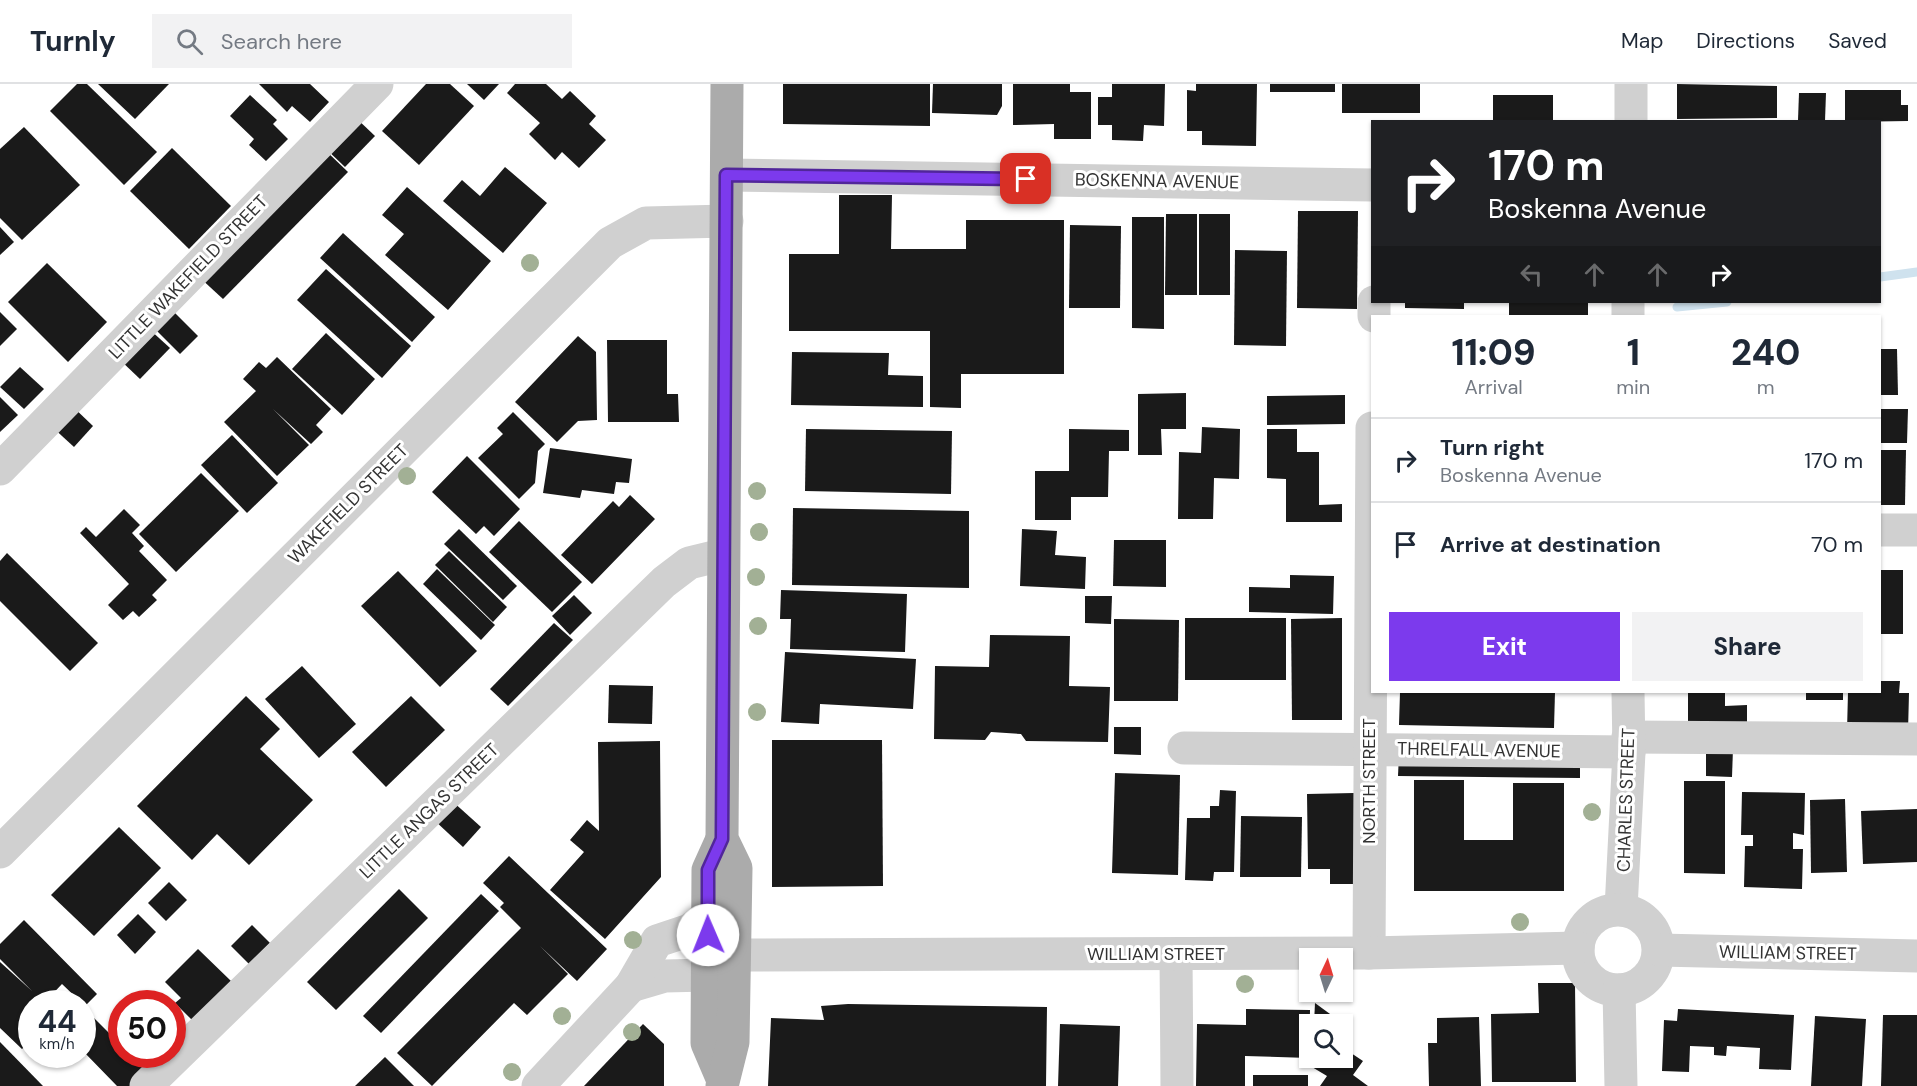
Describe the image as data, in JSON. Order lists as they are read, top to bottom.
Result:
{
  "streets": {
    "street": [
      "BOSKENNA AVENUE",
      "LITTLE WAKEFIELD STREET",
      "WAKEFIELD STREET",
      "THRELFALL AVENUE",
      "NORTH STREET",
      "CHARLES STREET",
      "LITTLE ANGAS STREET",
      "WILLIAM STREET"
    ]
  },
  "crossings": [
    ["THRELFALL AVENUE", "NORTH STREET"],
    ["THRELFALL AVENUE", "CHARLES STREET"],
    ["NORTH STREET", "WILLIAM STREET"],
    ["CHARLES STREET", "WILLIAM STREET"]
  ],
  "north": "top",
  "page": {
    "header": "Turnly",
    "search": "Search here",
    "nav": ["Map", "Directions", "Saved"],
    "turn": ["170 m", "Boskenna Avenue"],
    "eta": [
      "11:09",
      "Arrival",
      "1",
      "min",
      "240",
      "m"
    ],
    "list": [
      {
        "name": "Turn right",
        "note": "Boskenna Avenue",
        "value": "170 m"
      },
      {
        "name": "Arrive at destination",
        "value": "70 m"
      }
    ],
    "buttons": ["Exit", "Share"],
    "speed": "44 km/h",
    "limit": "50"
  }
}
